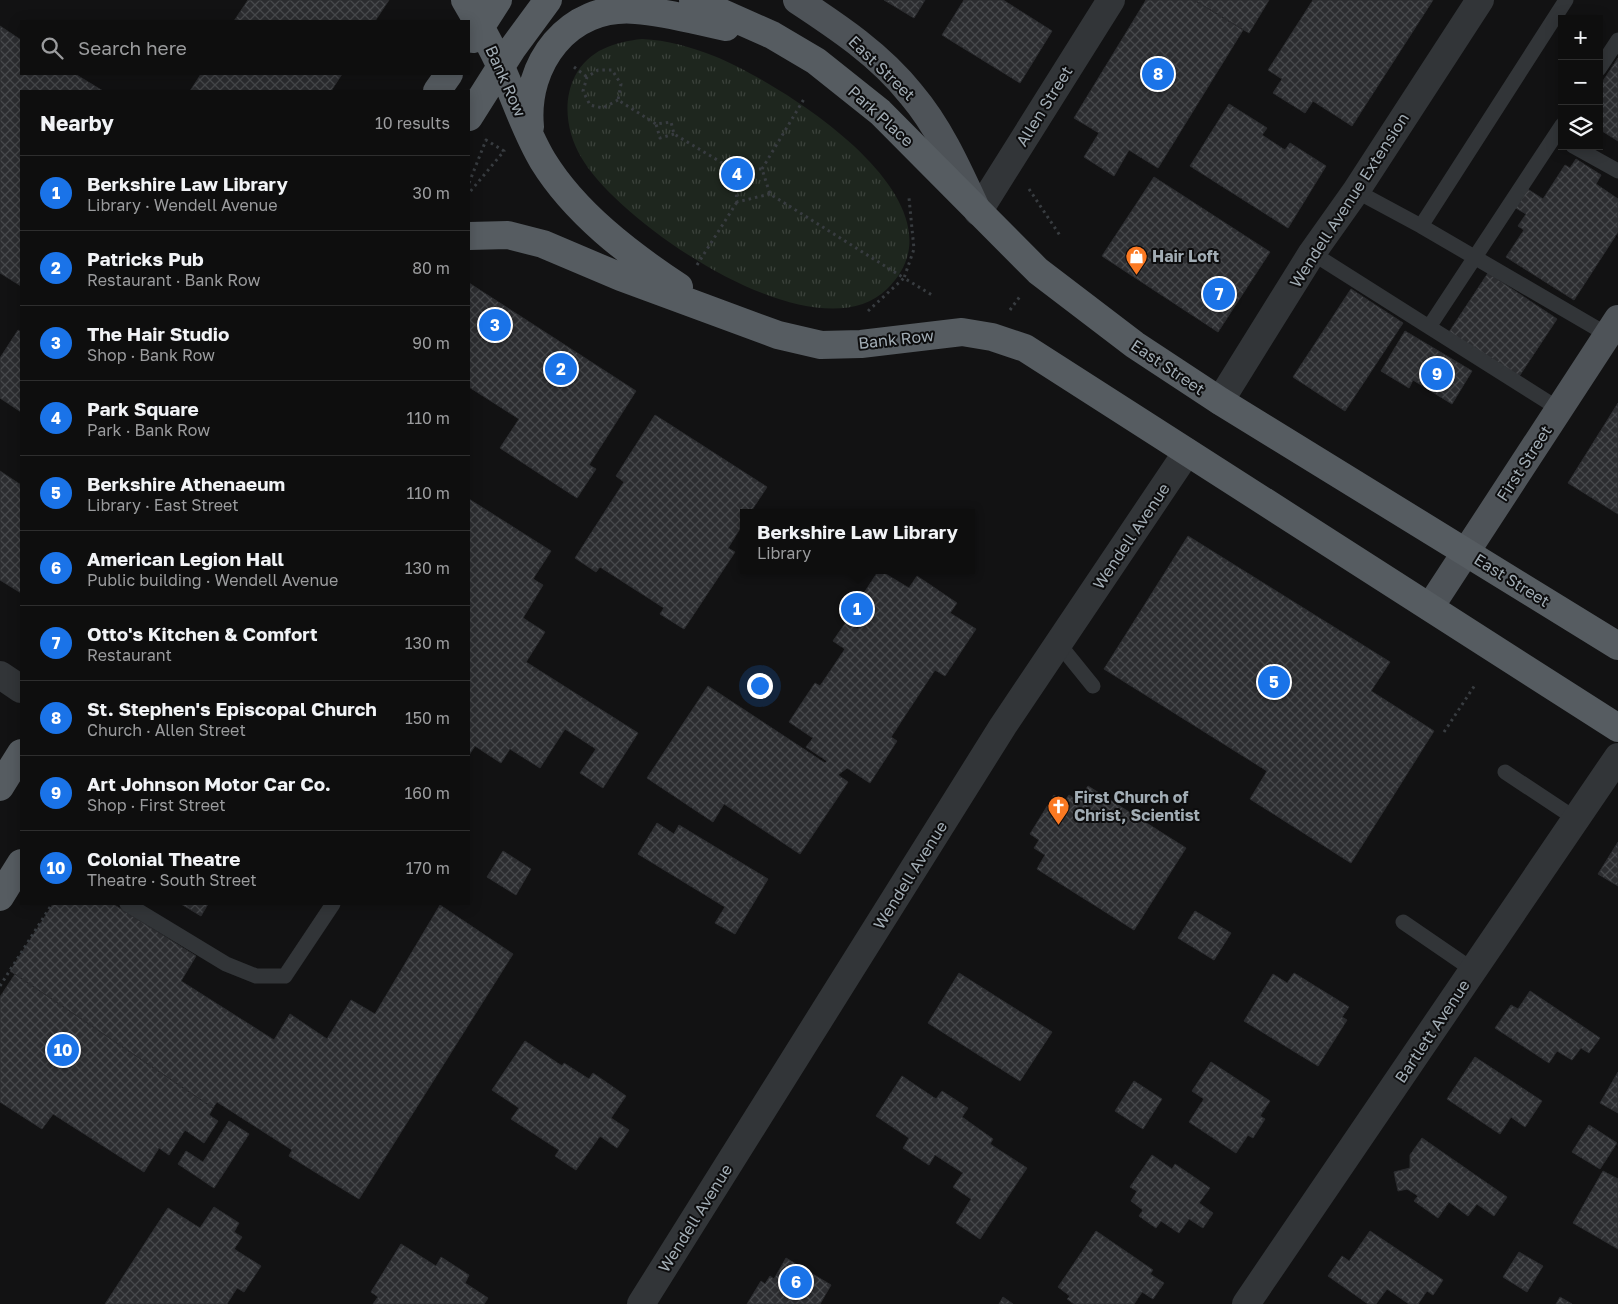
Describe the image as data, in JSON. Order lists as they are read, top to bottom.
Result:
{
  "streets": {
    "highway": ["East Street", "Bank Row", "Park Place"],
    "main road": ["First Street"],
    "street": [
      "Allen Street",
      "Wendell Avenue Extension",
      "Wendell Avenue",
      "Bartlett Avenue"
    ]
  },
  "crossings": [
    ["East Street", "Allen Street"],
    ["East Street", "Park Place"],
    ["East Street", "Wendell Avenue Extension"],
    ["East Street", "First Street"],
    ["Bank Row", "Park Place"],
    ["Bank Row", "Wendell Avenue"],
    ["Allen Street", "Park Place"]
  ],
  "places": {
    "shop": ["Hair Loft"],
    "church": ["First Church of Christ, Scientist"]
  },
  "page": {
    "map_buttons": ["+", "−"],
    "search": "Search here",
    "pins": [
      "8",
      "4",
      "7",
      "3",
      "2",
      "9",
      "1",
      "5",
      "10",
      "6"
    ],
    "heading": ["Nearby", "10 results"],
    "list": [
      {
        "mark": "1",
        "name": "Berkshire Law Library",
        "note": "Library · Wendell Avenue",
        "value": "30 m"
      },
      {
        "mark": "2",
        "name": "Patricks Pub",
        "note": "Restaurant · Bank Row",
        "value": "80 m"
      },
      {
        "mark": "3",
        "name": "The Hair Studio",
        "note": "Shop · Bank Row",
        "value": "90 m"
      },
      {
        "mark": "4",
        "name": "Park Square",
        "note": "Park · Bank Row",
        "value": "110 m"
      },
      {
        "mark": "5",
        "name": "Berkshire Athenaeum",
        "note": "Library · East Street",
        "value": "110 m"
      },
      {
        "mark": "6",
        "name": "American Legion Hall",
        "note": "Public building · Wendell Avenue",
        "value": "130 m"
      },
      {
        "mark": "7",
        "name": "Otto's Kitchen & Comfort",
        "note": "Restaurant",
        "value": "130 m"
      },
      {
        "mark": "8",
        "name": "St. Stephen's Episcopal Church",
        "note": "Church · Allen Street",
        "value": "150 m"
      },
      {
        "mark": "9",
        "name": "Art Johnson Motor Car Co.",
        "note": "Shop · First Street",
        "value": "160 m"
      },
      {
        "mark": "10",
        "name": "Colonial Theatre",
        "note": "Theatre · South Street",
        "value": "170 m"
      }
    ],
    "popup": ["Berkshire Law Library", "Library"]
  }
}
